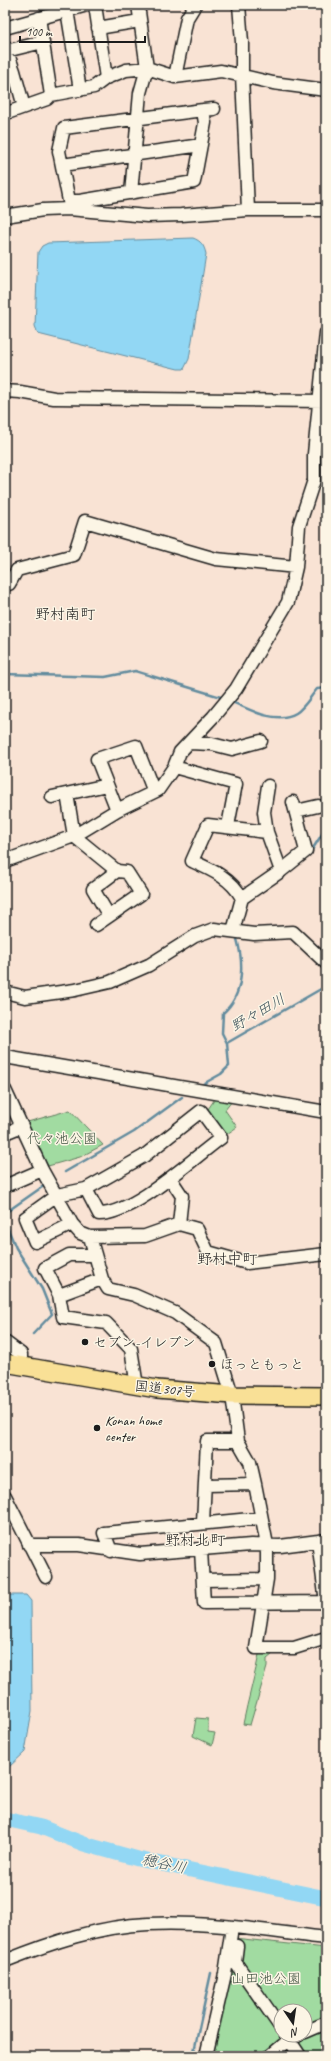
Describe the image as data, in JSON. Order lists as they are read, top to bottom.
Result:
{
  "streets": {
    "highway": ["国道307号"]
  },
  "districts": ["野村南町", "野村中町", "野村北町"],
  "water": ["野々田川", "穂谷川"],
  "parks": ["代々池公園", "山田池公園"],
  "places": ["セブン-イレブン", "ほっともっと", "Konan home center"],
  "scale_bar": "100 m",
  "north": "bottom"
}
